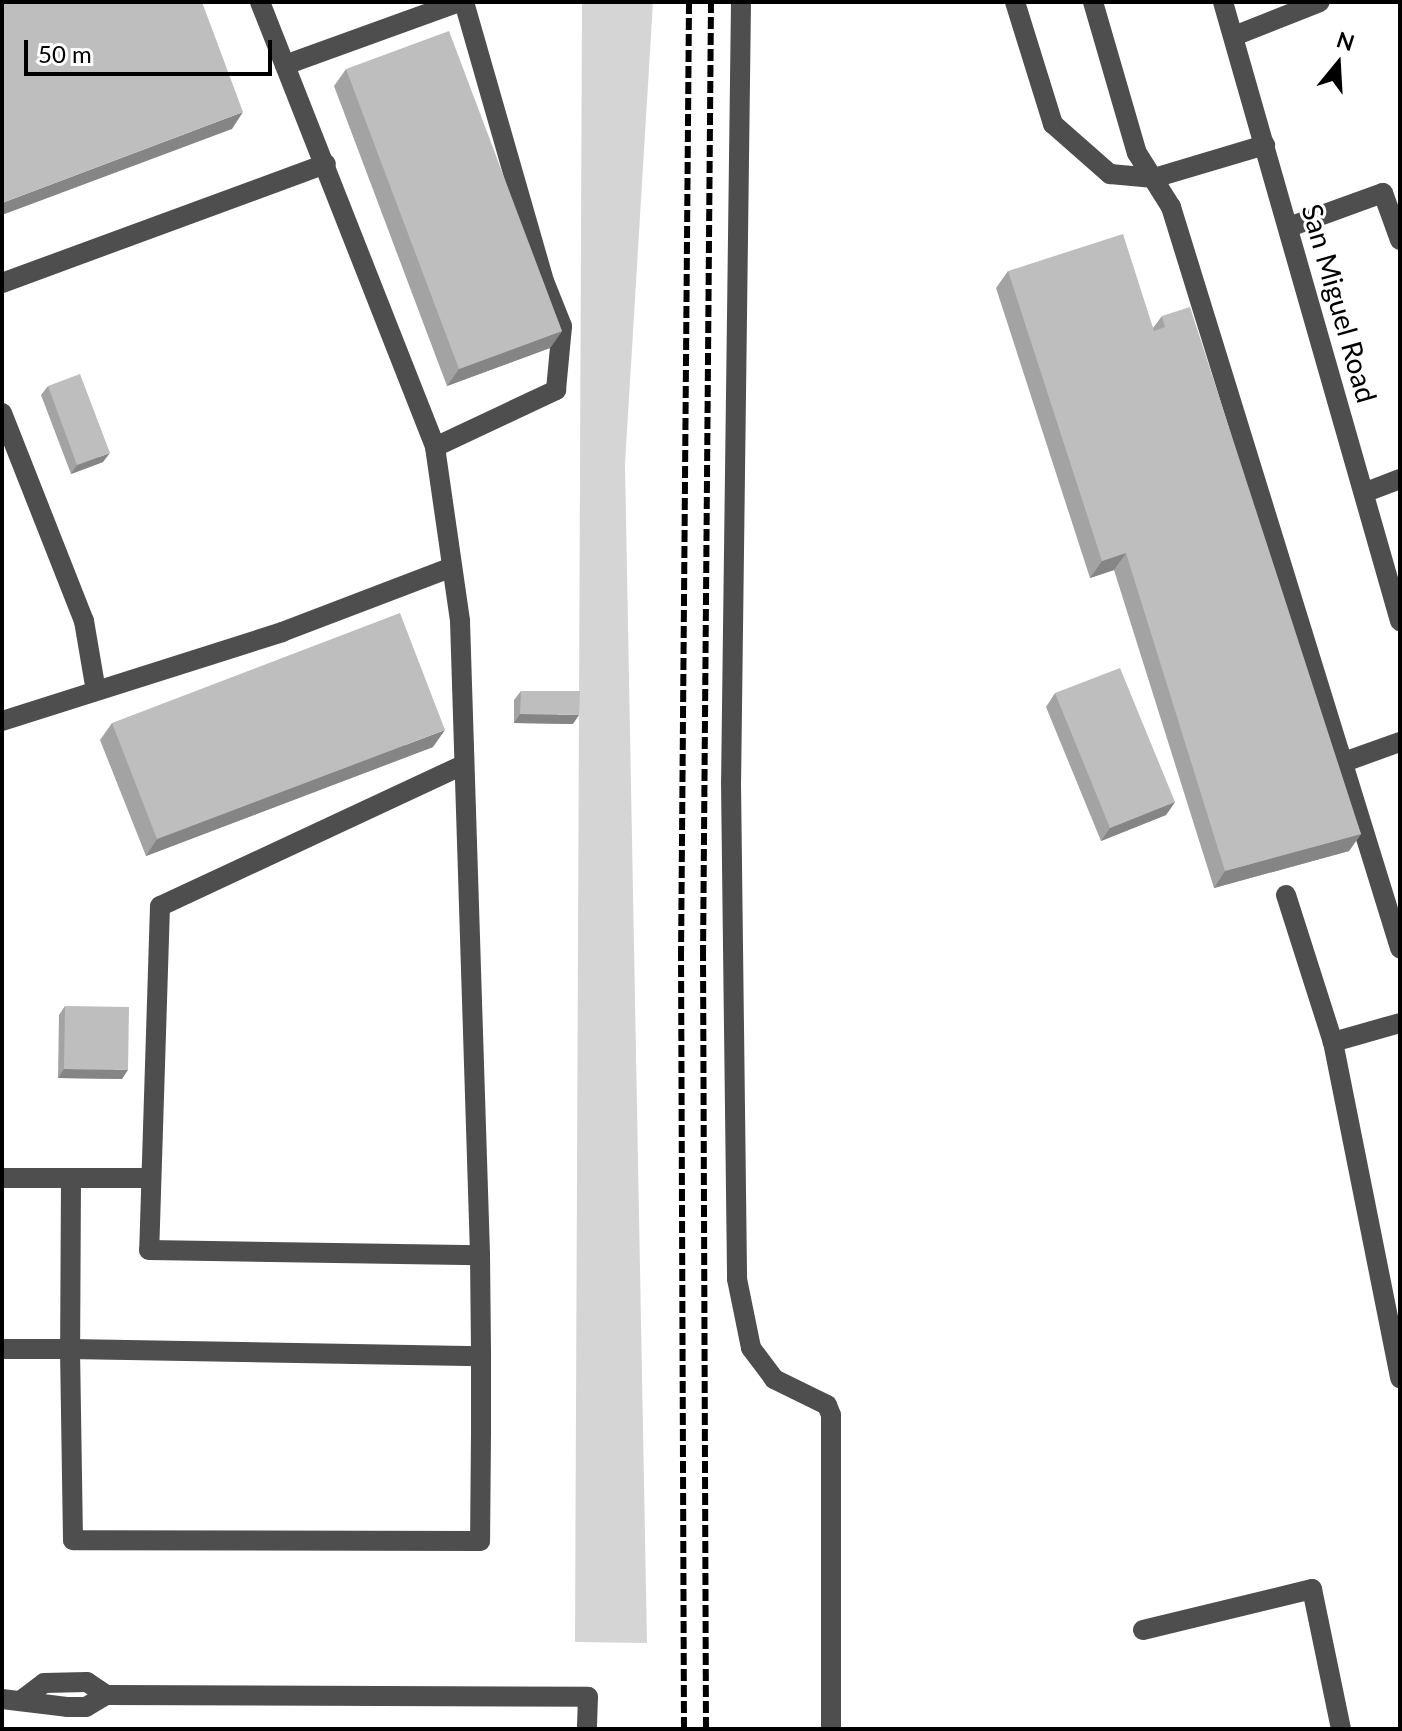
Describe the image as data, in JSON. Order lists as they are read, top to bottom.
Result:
{
  "streets": {
    "street": ["San Miguel Road"]
  },
  "scale_bar": "50 m",
  "north": "top"
}
